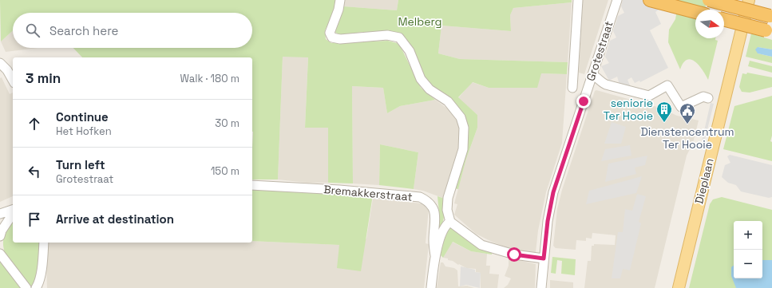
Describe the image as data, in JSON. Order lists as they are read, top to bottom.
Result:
{
  "streets": {
    "main road": ["Dieplaan"],
    "street": ["Grotestraat", "Bremakkerstraat"]
  },
  "parks": ["Melberg"],
  "places": {
    "building": ["seniorie Ter Hooie"],
    "public building": ["Dienstencentrum Ter Hooie"]
  },
  "north": "right",
  "page": {
    "search": "Search here",
    "heading": ["3 min", "Walk · 180 m"],
    "list": [
      ["Continue", "Het Hofken", "30 m"],
      ["Turn left", "Grotestraat", "150 m"],
      "Arrive at destination"
    ],
    "map_buttons": ["+", "−"]
  }
}
